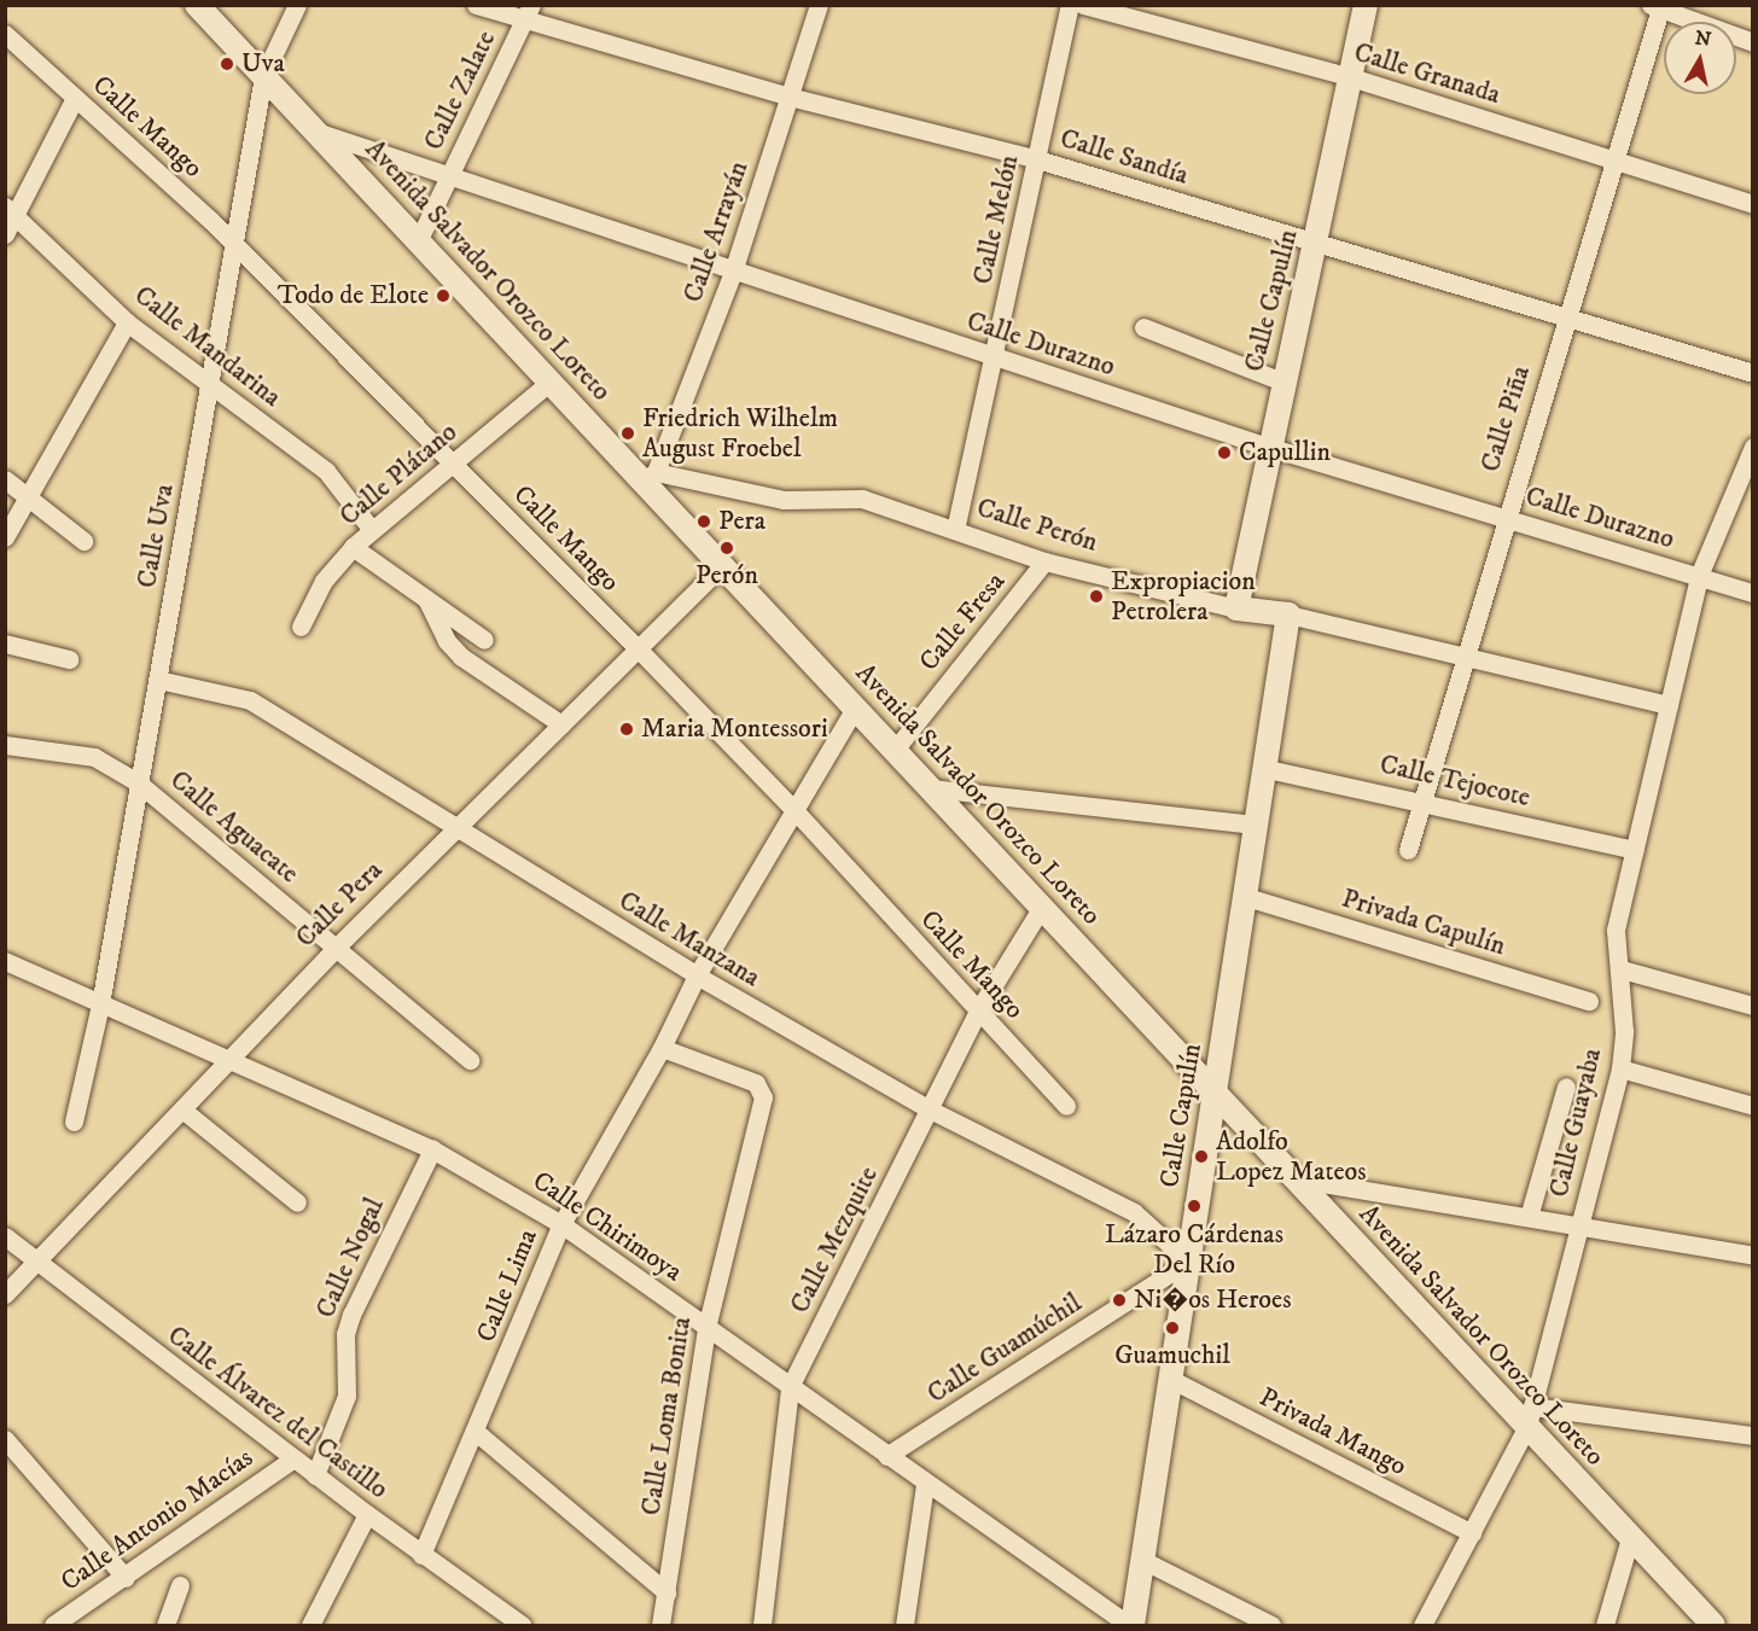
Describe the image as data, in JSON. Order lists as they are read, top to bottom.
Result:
{
  "streets": {
    "street": [
      "Calle Granada",
      "Calle Zalate",
      "Calle Mango",
      "Calle Sandía",
      "Calle Melón",
      "Calle Arrayán",
      "Avenida Salvador Orozco Loreto",
      "Calle Capulín",
      "Calle Durazno",
      "Calle Mandarina",
      "Calle Piña",
      "Calle Plátano",
      "Calle Perón",
      "Calle Uva",
      "Calle Fresa",
      "Calle Tejocote",
      "Calle Aguacate",
      "Calle Pera",
      "Privada Capulín",
      "Calle Manzana",
      "Calle Guayaba",
      "Calle Chirimoya",
      "Calle Mezquite",
      "Calle Nogal",
      "Calle Lima",
      "Calle Guamúchil",
      "Calle Álvarez del Castillo",
      "Calle Loma Bonita",
      "Privada Mango",
      "Calle Antonio Macías"
    ]
  },
  "crossings": [
    ["Calle Granada", "Calle Capulín"],
    ["Calle Granada", "Calle Piña"],
    ["Calle Zalate", "Calle Sandía"],
    ["Calle Zalate", "Avenida Salvador Orozco Loreto"],
    ["Calle Zalate", "Calle Durazno"],
    ["Calle Mango", "Calle Plátano"],
    ["Calle Mango", "Calle Uva"],
    ["Calle Mango", "Calle Pera"],
    ["Calle Mango", "Calle Mezquite"],
    ["Calle Mango", "Calle Lima"],
    ["Calle Sandía", "Calle Melón"],
    ["Calle Sandía", "Calle Arrayán"],
    ["Calle Sandía", "Calle Capulín"],
    ["Calle Sandía", "Calle Piña"],
    ["Calle Melón", "Calle Durazno"],
    ["Calle Melón", "Calle Perón"],
    ["Calle Arrayán", "Avenida Salvador Orozco Loreto"],
    ["Calle Arrayán", "Calle Durazno"],
    ["Calle Arrayán", "Calle Perón"],
    ["Avenida Salvador Orozco Loreto", "Calle Capulín"],
    ["Avenida Salvador Orozco Loreto", "Calle Durazno"],
    ["Avenida Salvador Orozco Loreto", "Calle Plátano"],
    ["Avenida Salvador Orozco Loreto", "Calle Perón"],
    ["Avenida Salvador Orozco Loreto", "Calle Uva"],
    ["Avenida Salvador Orozco Loreto", "Calle Fresa"],
    ["Avenida Salvador Orozco Loreto", "Calle Pera"],
    ["Avenida Salvador Orozco Loreto", "Calle Guayaba"],
    ["Avenida Salvador Orozco Loreto", "Calle Mezquite"],
    ["Avenida Salvador Orozco Loreto", "Calle Lima"],
    ["Calle Capulín", "Calle Durazno"],
    ["Calle Capulín", "Calle Perón"],
    ["Calle Capulín", "Calle Tejocote"],
    ["Calle Capulín", "Privada Capulín"],
    ["Calle Capulín", "Calle Manzana"],
    ["Calle Capulín", "Calle Chirimoya"],
    ["Calle Capulín", "Calle Guamúchil"],
    ["Calle Capulín", "Privada Mango"],
    ["Calle Durazno", "Calle Piña"],
    ["Calle Durazno", "Calle Guayaba"],
    ["Calle Mandarina", "Calle Plátano"],
    ["Calle Mandarina", "Calle Uva"],
    ["Calle Piña", "Calle Perón"],
    ["Calle Piña", "Calle Tejocote"],
    ["Calle Perón", "Calle Fresa"],
    ["Calle Perón", "Calle Guayaba"],
    ["Calle Uva", "Calle Aguacate"],
    ["Calle Uva", "Calle Manzana"],
    ["Calle Uva", "Calle Chirimoya"],
    ["Calle Tejocote", "Calle Guayaba"],
    ["Calle Aguacate", "Calle Pera"],
    ["Calle Pera", "Calle Manzana"],
    ["Calle Pera", "Calle Chirimoya"],
    ["Calle Pera", "Calle Álvarez del Castillo"],
    ["Calle Manzana", "Calle Mezquite"],
    ["Calle Manzana", "Calle Lima"],
    ["Calle Manzana", "Calle Guamúchil"],
    ["Calle Guayaba", "Privada Mango"],
    ["Calle Chirimoya", "Calle Mezquite"],
    ["Calle Chirimoya", "Calle Nogal"],
    ["Calle Chirimoya", "Calle Lima"],
    ["Calle Chirimoya", "Calle Guamúchil"],
    ["Calle Chirimoya", "Calle Loma Bonita"],
    ["Calle Nogal", "Calle Álvarez del Castillo"],
    ["Calle Lima", "Calle Álvarez del Castillo"],
    ["Calle Lima", "Calle Loma Bonita"],
    ["Calle Álvarez del Castillo", "Calle Antonio Macías"]
  ],
  "places": [
    "Uva",
    "Todo de Elote",
    "Friedrich Wilhelm August Froebel",
    "Capullin",
    "Pera",
    "Perón",
    "Expropiacion Petrolera",
    "Maria Montessori",
    "Adolfo Lopez Mateos",
    "Lázaro Cárdenas Del Río",
    "Ni�os Heroes",
    "Guamuchil"
  ],
  "north": "top"
}
